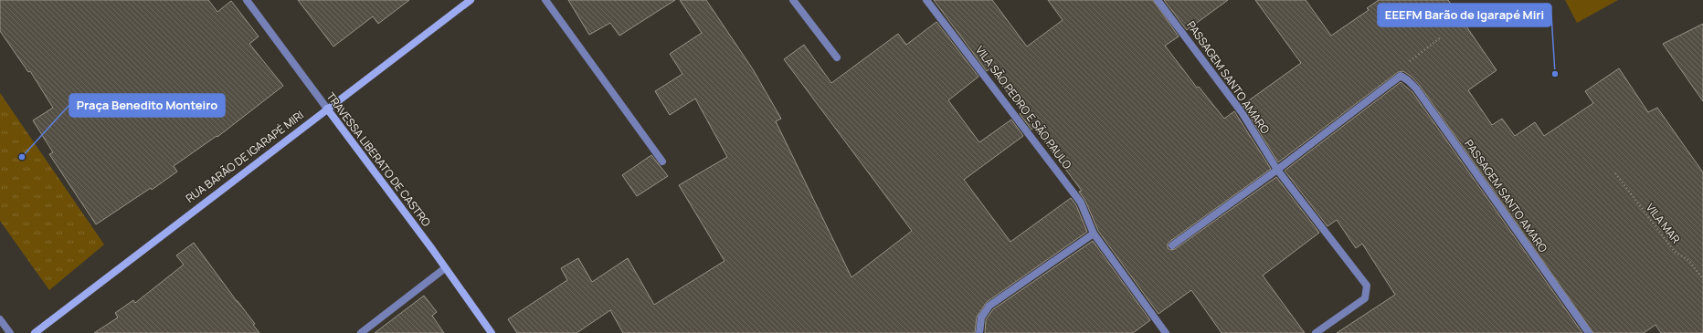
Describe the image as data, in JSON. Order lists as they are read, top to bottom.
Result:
{
  "streets": {
    "main road": ["RUA BARÃO DE IGARAPÉ MIRI", "TRAVESSA LIBERATO DE CASTRO"],
    "street": ["PASSAGEM SANTO AMARO", "VILA SÃO PEDRO E SÃO PAULO"],
    "path": ["VILA MAR"]
  },
  "crossings": [
    ["RUA BARÃO DE IGARAPÉ MIRI", "TRAVESSA LIBERATO DE CASTRO"]
  ],
  "places": ["EEEFM Barão de Igarapé Miri", "Praça Benedito Monteiro"]
}
